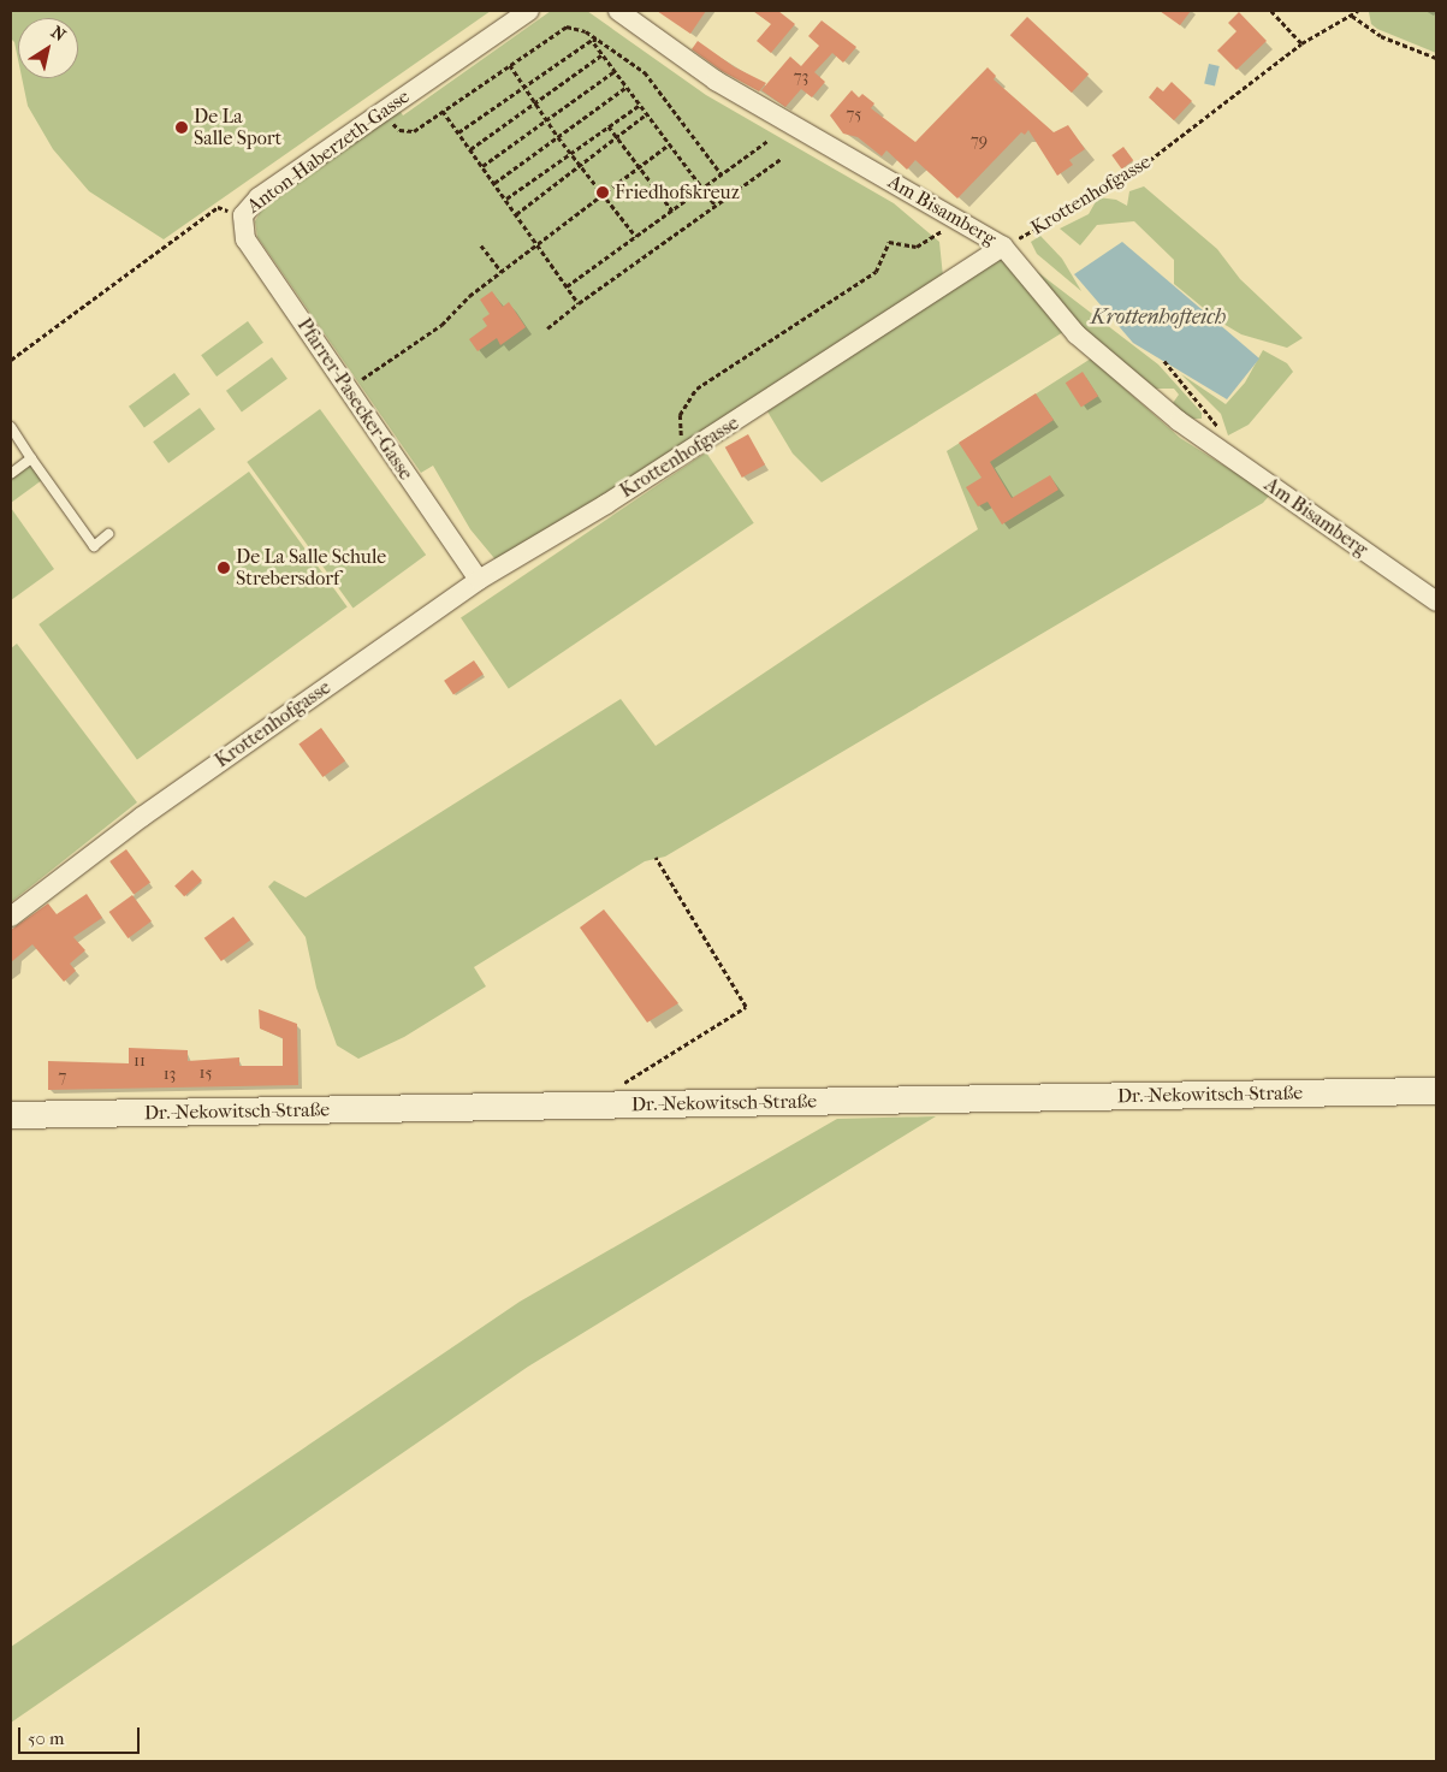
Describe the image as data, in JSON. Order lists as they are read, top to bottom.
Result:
{
  "streets": {
    "main road": ["Dr.-Nekowitsch-Straße"],
    "street": [
      "Anton-Haberzeth-Gasse",
      "Krottenhofgasse",
      "Am Bisamberg",
      "Pfarrer-Pasecker-Gasse"
    ]
  },
  "crossings": [
    ["Anton-Haberzeth-Gasse", "Pfarrer-Pasecker-Gasse"],
    ["Krottenhofgasse", "Am Bisamberg"],
    ["Krottenhofgasse", "Pfarrer-Pasecker-Gasse"]
  ],
  "water": ["Krottenhofteich"],
  "places": ["De La Salle Sport", "Friedhofskreuz", "De La Salle Schule Strebersdorf"],
  "house_numbers": [
    "73",
    "75",
    "79",
    "11",
    "15",
    "13",
    "7"
  ],
  "scale_bar": "50 m",
  "north": "top right"
}
